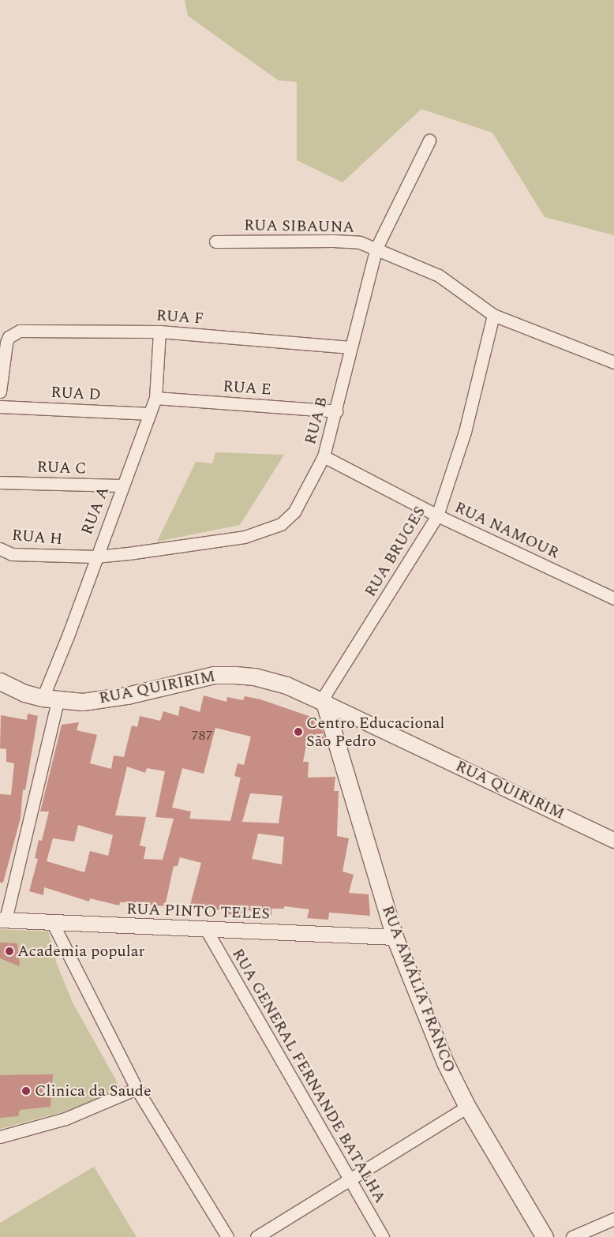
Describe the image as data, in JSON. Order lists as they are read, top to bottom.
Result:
{
  "streets": {
    "main road": ["RUA QUIRIRIM", "RUA AMÁLIA FRANCO"],
    "street": [
      "RUA SIBAUNA",
      "RUA F",
      "RUA E",
      "RUA D",
      "RUA B",
      "RUA C",
      "RUA A",
      "RUA NAMOUR",
      "RUA H",
      "RUA BRUGES",
      "RUA PINTO TELES",
      "RUA GENERAL FERNANDE BATALHA"
    ]
  },
  "crossings": [
    ["RUA SIBAUNA", "RUA B"],
    ["RUA SIBAUNA", "RUA BRUGES"],
    ["RUA F", "RUA B"],
    ["RUA F", "RUA A"],
    ["RUA E", "RUA B"],
    ["RUA E", "RUA A"],
    ["RUA D", "RUA A"],
    ["RUA B", "RUA A"],
    ["RUA B", "RUA NAMOUR"],
    ["RUA B", "RUA H"],
    ["RUA C", "RUA A"],
    ["RUA A", "RUA H"],
    ["RUA A", "RUA QUIRIRIM"],
    ["RUA A", "RUA PINTO TELES"],
    ["RUA NAMOUR", "RUA BRUGES"],
    ["RUA BRUGES", "RUA QUIRIRIM"],
    ["RUA BRUGES", "RUA AMÁLIA FRANCO"],
    ["RUA QUIRIRIM", "RUA AMÁLIA FRANCO"],
    ["RUA PINTO TELES", "RUA AMÁLIA FRANCO"],
    ["RUA PINTO TELES", "RUA GENERAL FERNANDE BATALHA"]
  ],
  "places": ["Centro Educacional São Pedro", "Academia popular", "Clinica da Saude"],
  "house_numbers": ["787"]
}
